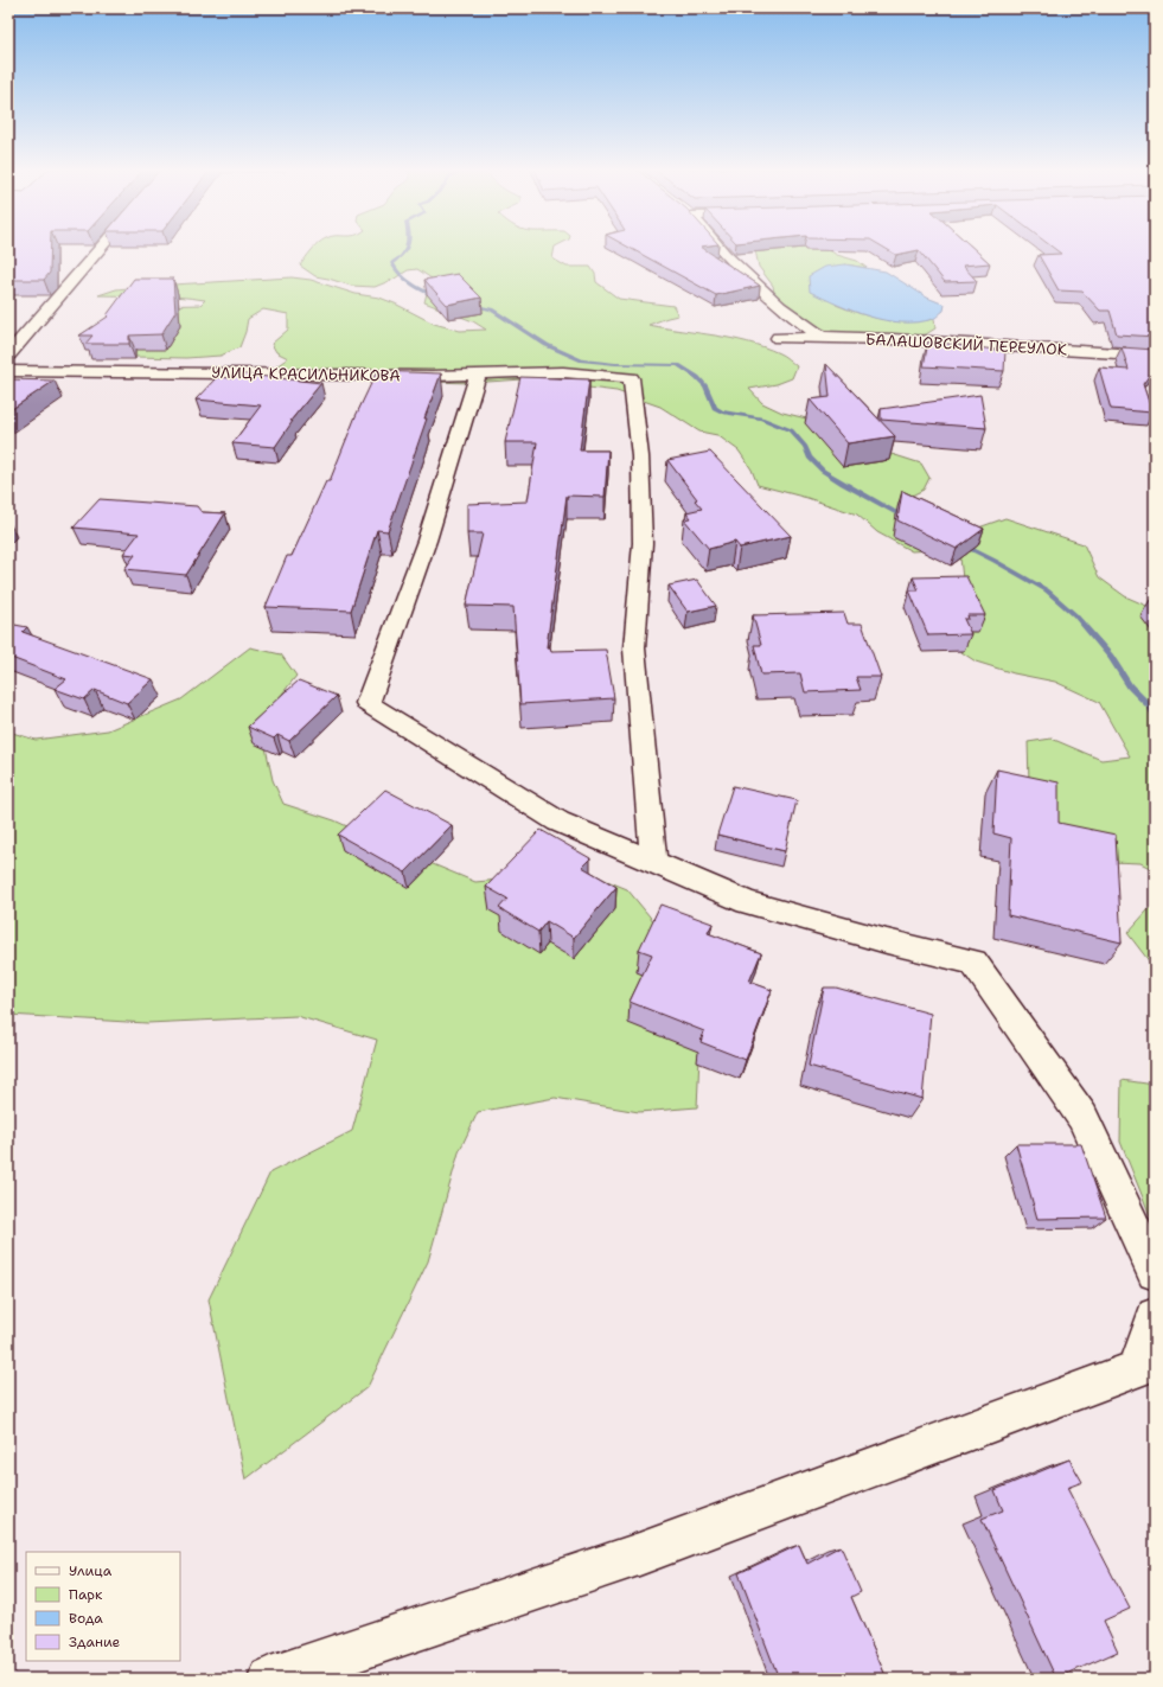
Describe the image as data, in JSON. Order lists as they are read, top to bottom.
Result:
{
  "streets": {
    "street": ["БАЛАШОВСКИЙ ПЕРЕУЛОК", "УЛИЦА КРАСИЛЬНИКОВА"]
  },
  "legend": [
    "Улица",
    "Парк",
    "Вода",
    "Здание"
  ]
}
